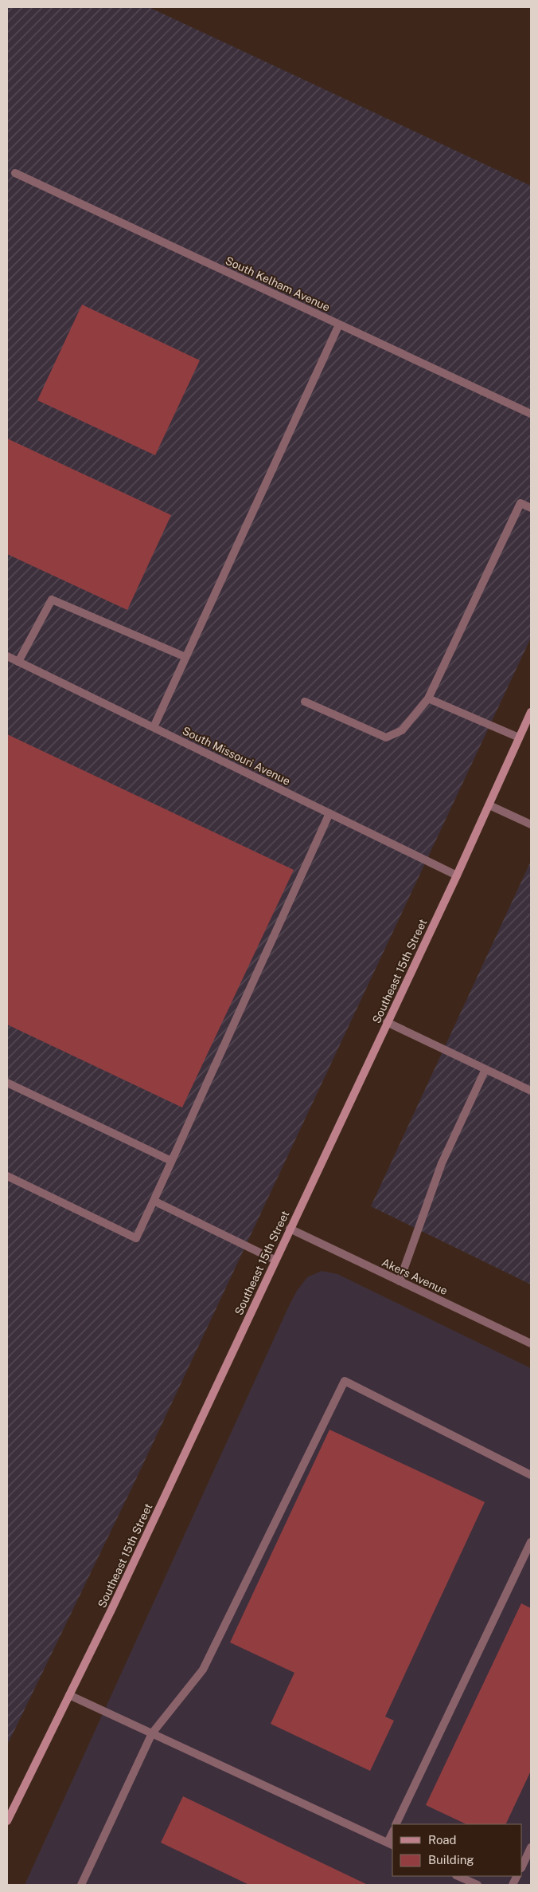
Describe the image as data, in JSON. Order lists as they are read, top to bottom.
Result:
{
  "streets": {
    "main road": ["Southeast 15th Street"],
    "street": ["South Kelham Avenue", "South Missouri Avenue", "Akers Avenue"]
  },
  "crossings": [
    ["South Missouri Avenue", "Southeast 15th Street"],
    ["Southeast 15th Street", "Akers Avenue"]
  ],
  "legend": ["Road", "Building"]
}
